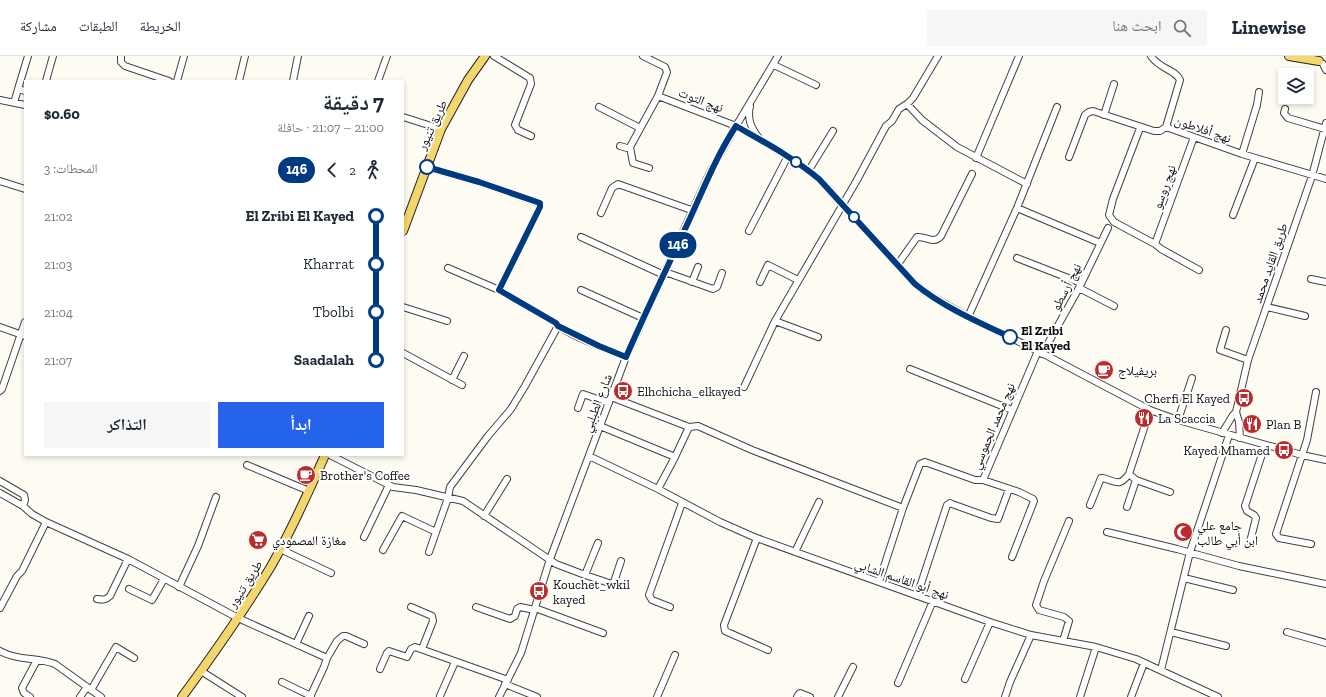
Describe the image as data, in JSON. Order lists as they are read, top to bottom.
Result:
{
  "streets": {
    "main road": ["طريق تنيور"],
    "street": [
      "نهج التوت",
      "نهج أفلاطون",
      "نهج روسو",
      "طريق القايد محمد",
      "نهج أرسطو",
      "شارع الطبلبي",
      "نهج محمد الجموسي",
      "نهج أبو القاسم الشابي"
    ]
  },
  "crossings": [
    ["نهج التوت", "طريق القايد محمد"],
    ["نهج التوت", "نهج أرسطو"],
    ["نهج التوت", "شارع الطبلبي"],
    ["نهج التوت", "نهج محمد الجموسي"],
    ["نهج أفلاطون", "نهج روسو"],
    ["نهج أفلاطون", "طريق القايد محمد"],
    ["نهج أرسطو", "نهج محمد الجموسي"],
    ["شارع الطبلبي", "نهج أبو القاسم الشابي"]
  ],
  "places": {
    "other": ["El Zribi El Kayed"],
    "cafe": ["بريفيلاج", "Brother's Coffee"],
    "bus stop": [
      "Elhchicha_elkayed",
      "Cherfi El Kayed",
      "Kayed Mhamed",
      "Kouchet_wkil kayed"
    ],
    "restaurant": ["La Scaccia", "Plan B"],
    "mosque": ["جامع علي ابن أبي طالب"],
    "supermarket": ["مغازة المصمودي"]
  },
  "lines": ["bus line 146"],
  "page": {
    "header": "Linewise",
    "search": "ابحث هنا",
    "nav": ["الخريطة", "الطبقات", "مشاركة"],
    "on_map": "146",
    "heading": ["7 دقيقة", "21:00 – 21:07 · حافلة", "$0.60"],
    "legs": ["2", "146", "المحطات: 3"],
    "list": [
      {
        "name": "El Zribi El Kayed",
        "value": "21:02"
      },
      {
        "name": "Kharrat",
        "value": "21:03"
      },
      {
        "name": "Tbolbi",
        "value": "21:04"
      },
      {
        "name": "Saadalah",
        "value": "21:07"
      }
    ],
    "buttons": ["ابدأ", "التذاكر"]
  }
}
